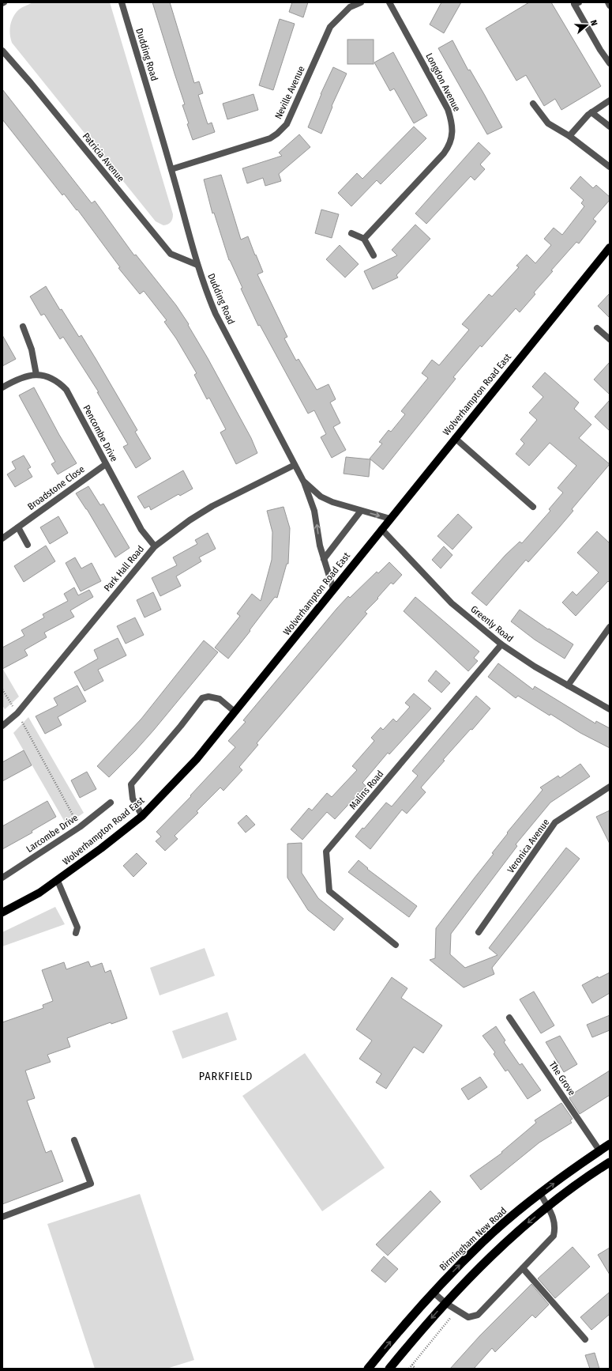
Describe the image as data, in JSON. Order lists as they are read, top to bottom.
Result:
{
  "streets": {
    "highway": ["Birmingham New Road"],
    "main road": ["Wolverhampton Road East"],
    "street": [
      "Dudding Road",
      "Longdon Avenue",
      "Neville Avenue",
      "Patricia Avenue",
      "Pencombe Drive",
      "Broadstone Close",
      "Park Hall Road",
      "Greenly Road",
      "Malins Road",
      "Larcombe Drive",
      "Veronica Avenue",
      "The Grove"
    ]
  },
  "crossings": [
    ["Dudding Road", "Neville Avenue"],
    ["Dudding Road", "Patricia Avenue"],
    ["Dudding Road", "Wolverhampton Road East"],
    ["Dudding Road", "Park Hall Road"],
    ["Wolverhampton Road East", "Greenly Road"],
    ["Pencombe Drive", "Broadstone Close"],
    ["Pencombe Drive", "Park Hall Road"],
    ["Greenly Road", "Malins Road"],
    ["The Grove", "Birmingham New Road"]
  ],
  "districts": ["PARKFIELD"],
  "north": "right"
}
